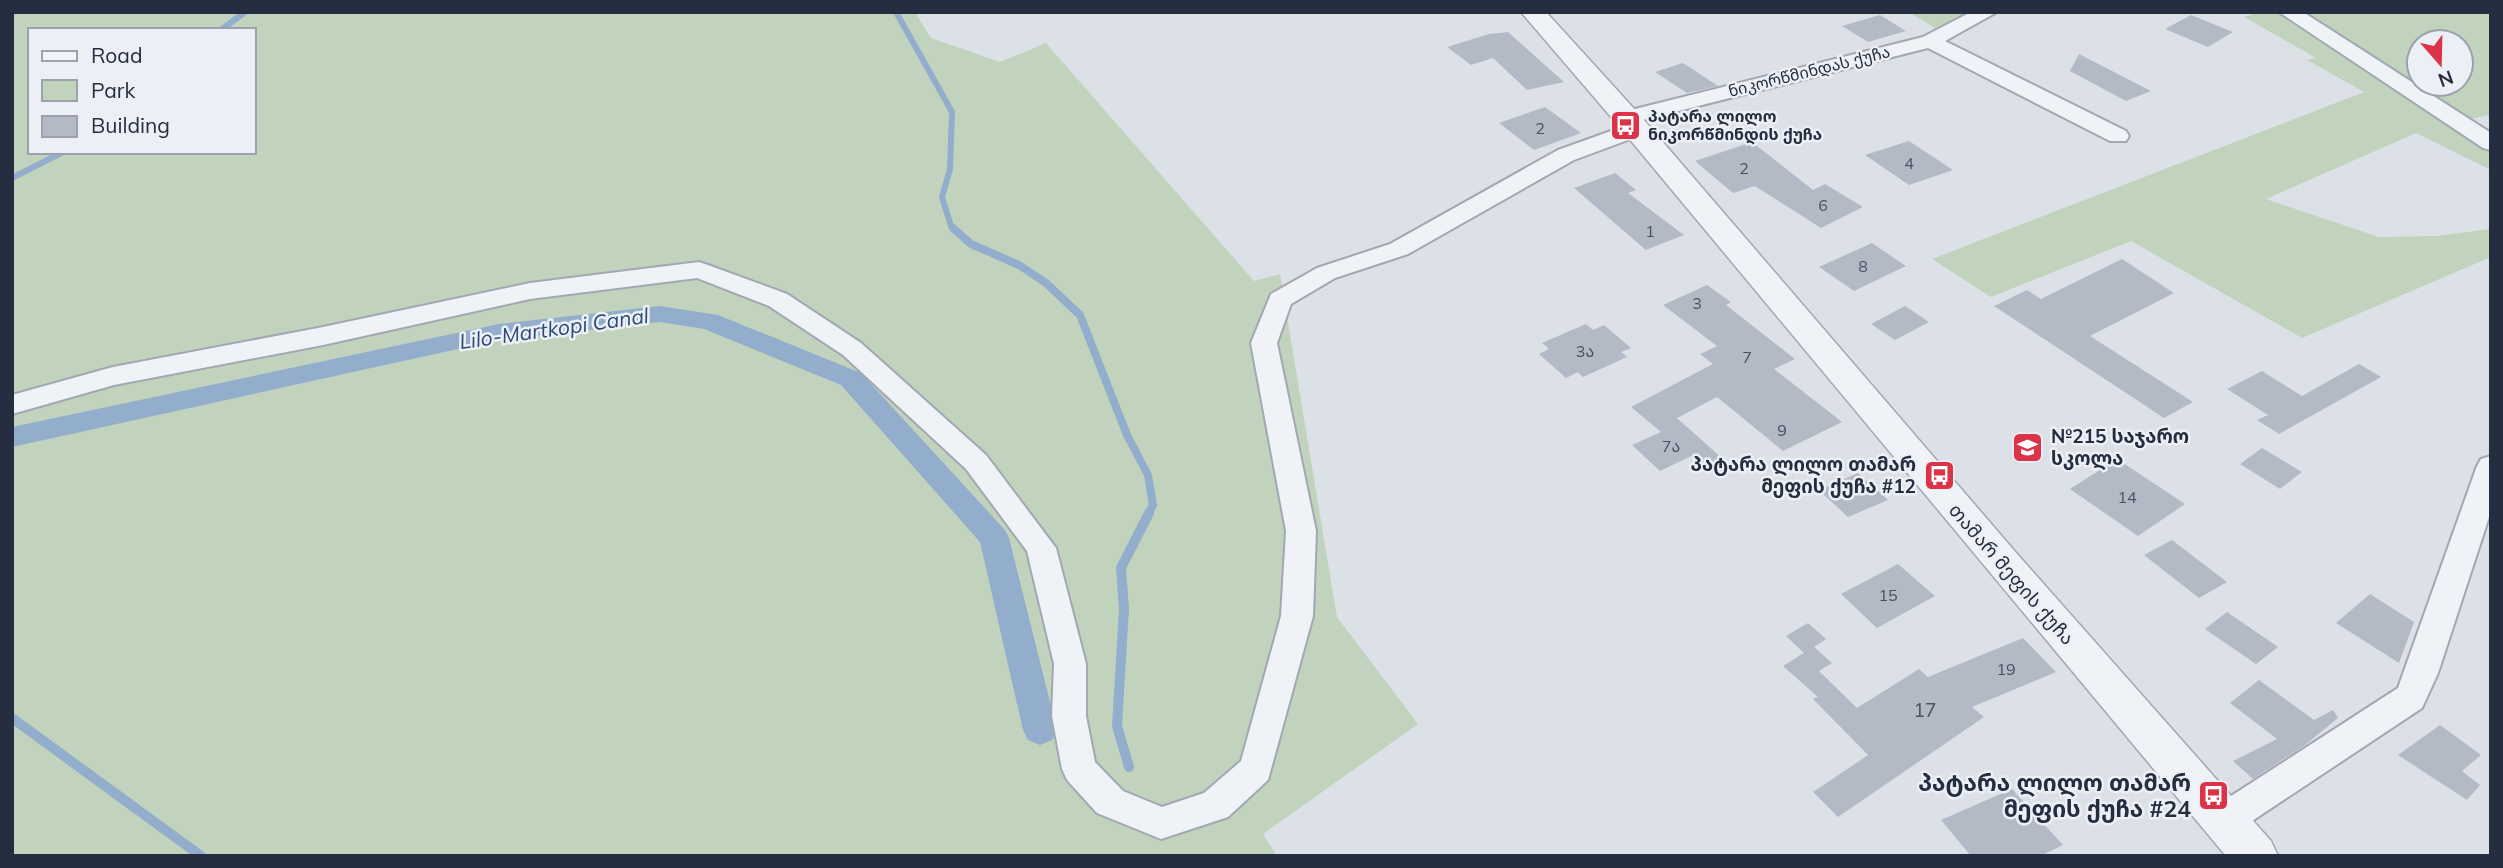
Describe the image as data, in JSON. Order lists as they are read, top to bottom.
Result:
{
  "streets": {
    "street": ["ნიკორწმინდას ქუჩა", "თამარ მეფის ქუჩა"]
  },
  "crossings": [
    ["ნიკორწმინდას ქუჩა", "თამარ მეფის ქუჩა"]
  ],
  "water": ["Lilo-Martkopi Canal"],
  "places": {
    "bus stop": ["პატარა ლილო ნიკორწმინდის ქუჩა", "პატარა ლილო თამარ მეფის ქუჩა #12", "პატარა ლილო თამარ მეფის ქუჩა #24"],
    "school or university": ["№215 საჯარო სკოლა"]
  },
  "house_numbers": [
    "2",
    "4",
    "2",
    "6",
    "1",
    "8",
    "3",
    "3ა",
    "7",
    "9",
    "7ა",
    "14",
    "15",
    "19",
    "17"
  ],
  "legend": ["Road", "Park", "Building"],
  "north": "bottom"
}
